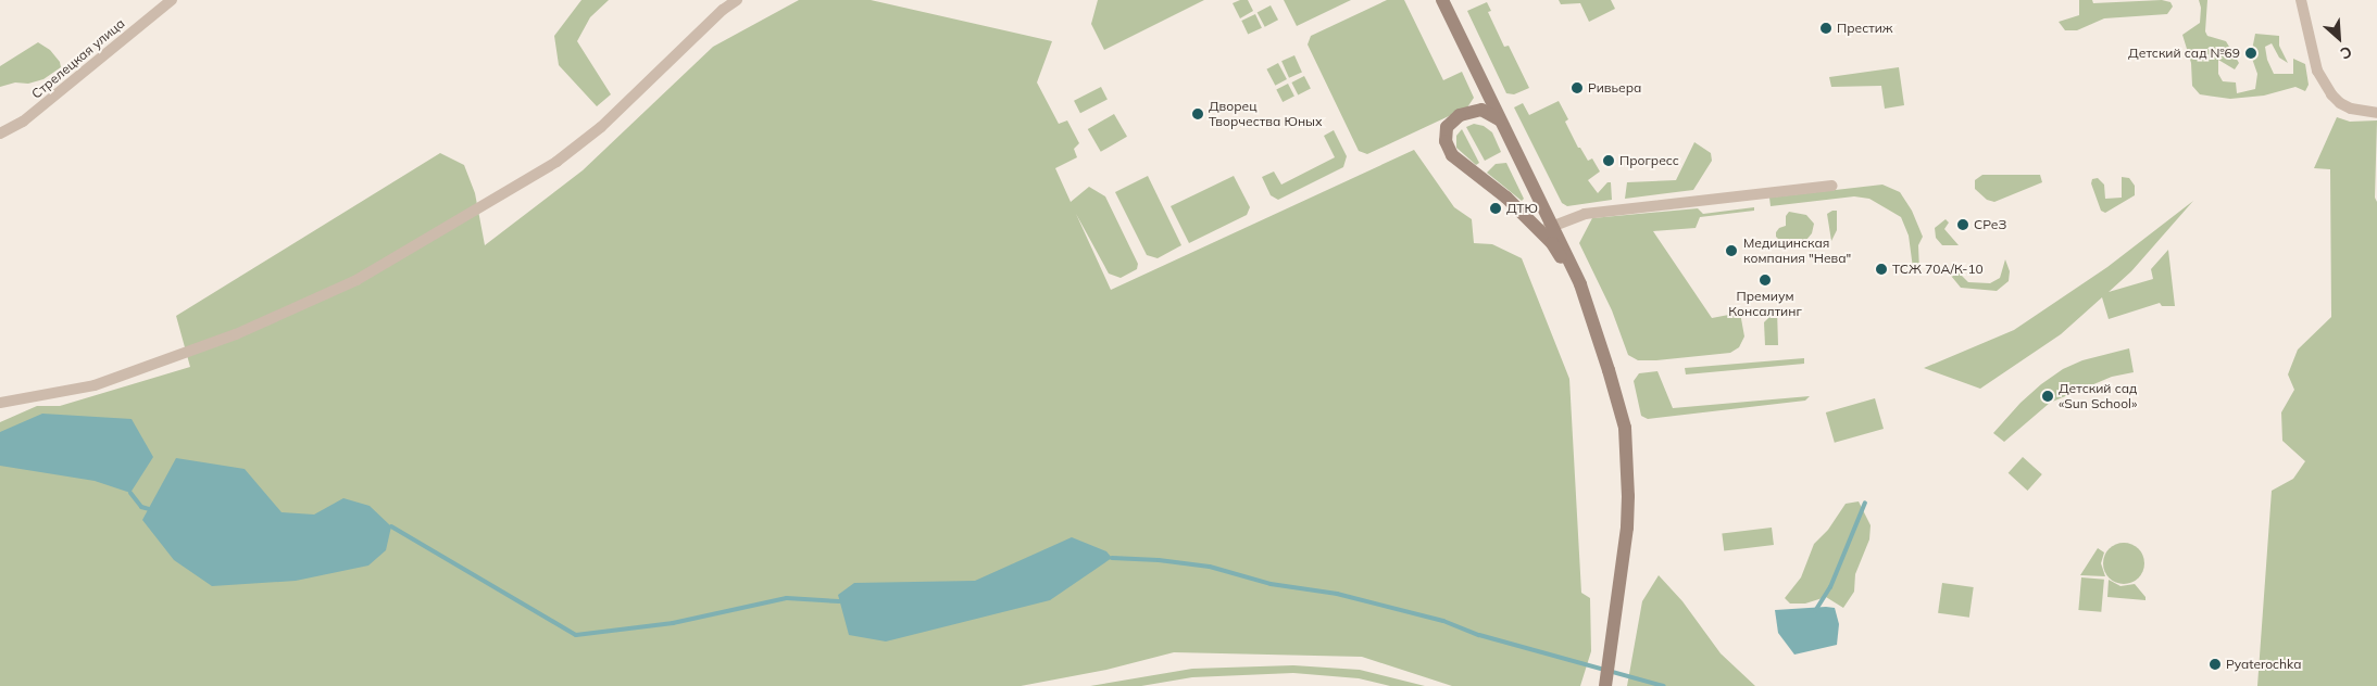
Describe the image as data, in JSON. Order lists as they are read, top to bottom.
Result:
{
  "streets": {
    "street": ["Стрелецкая улица"]
  },
  "places": [
    "Престиж",
    "Детский сад №69",
    "Ривьера",
    "Дворец Творчества Юных",
    "Прогресс",
    "ДТЮ",
    "СРеЗ",
    "Медицинская компания \"Нева\"",
    "ТСЖ 70А/К-10",
    "Премиум Консалтинг",
    "Детский сад «Sun School»",
    "Pyaterochka"
  ],
  "north": "bottom right"
}
